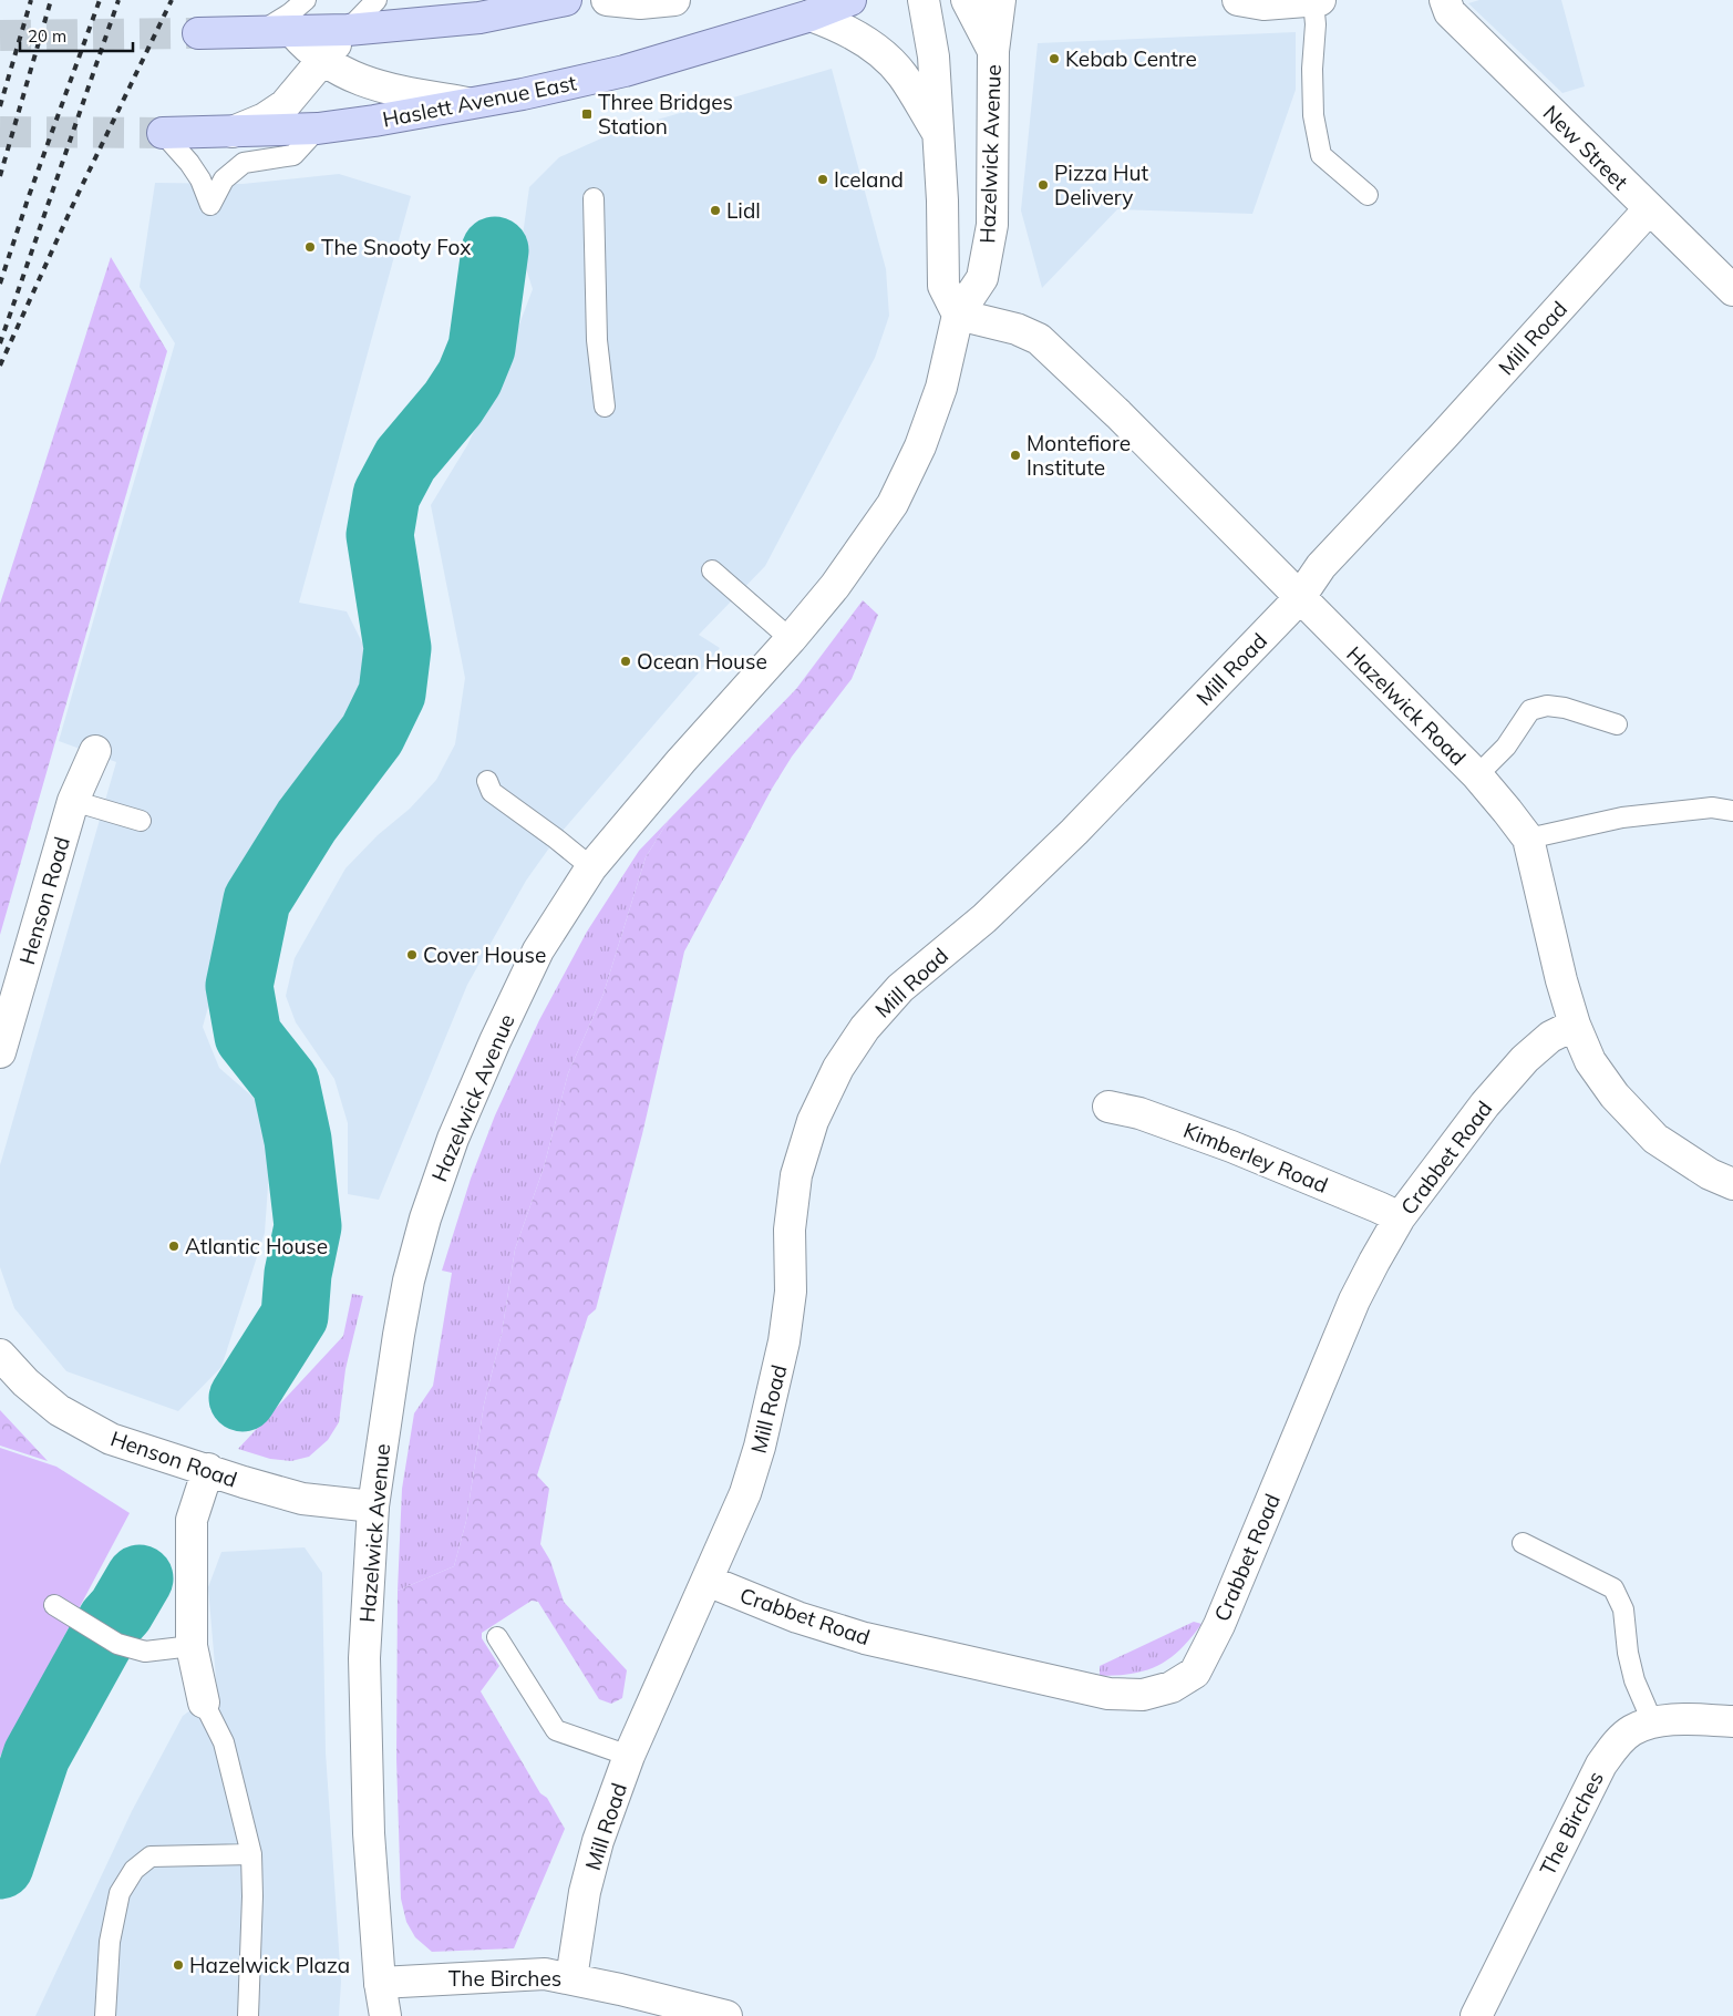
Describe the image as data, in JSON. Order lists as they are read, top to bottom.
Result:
{
  "streets": {
    "main road": ["Haslett Avenue East"],
    "street": [
      "New Street",
      "Hazelwick Avenue",
      "Mill Road",
      "Hazelwick Road",
      "Henson Road",
      "Kimberley Road",
      "Crabbet Road",
      "The Birches"
    ]
  },
  "crossings": [
    ["New Street", "Mill Road"],
    ["Hazelwick Avenue", "Hazelwick Road"],
    ["Hazelwick Avenue", "Henson Road"],
    ["Hazelwick Avenue", "The Birches"],
    ["Mill Road", "Hazelwick Road"],
    ["Mill Road", "Crabbet Road"],
    ["Mill Road", "The Birches"],
    ["Hazelwick Road", "Crabbet Road"],
    ["Kimberley Road", "Crabbet Road"]
  ],
  "places": {
    "other": [
      "Kebab Centre",
      "Iceland",
      "Pizza Hut Delivery",
      "Lidl",
      "The Snooty Fox",
      "Montefiore Institute",
      "Ocean House",
      "Cover House",
      "Atlantic House",
      "Hazelwick Plaza"
    ],
    "transit": ["Three Bridges Station"]
  },
  "scale_bar": "20 m"
}
